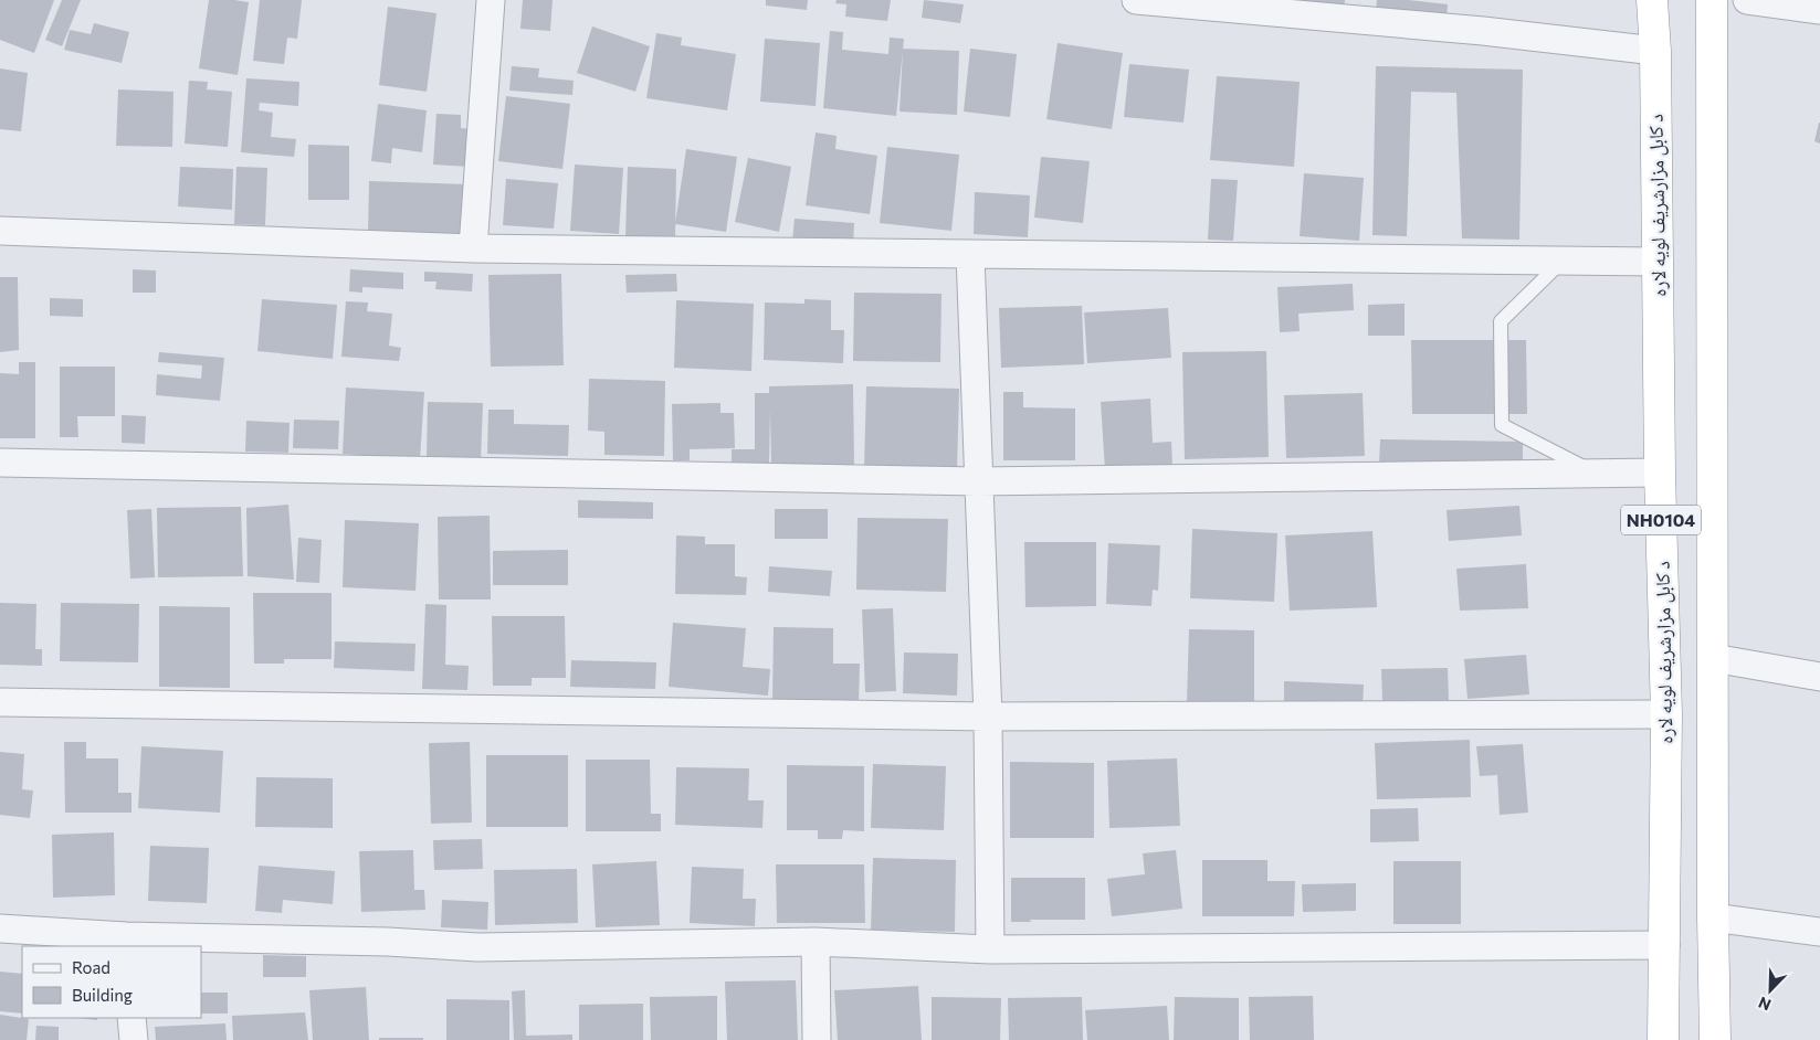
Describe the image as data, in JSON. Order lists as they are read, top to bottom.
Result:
{
  "streets": {
    "highway": ["د کابل مزارشریف لویه لاره", "NH0104"]
  },
  "legend": ["Road", "Building"],
  "north": "bottom left"
}
